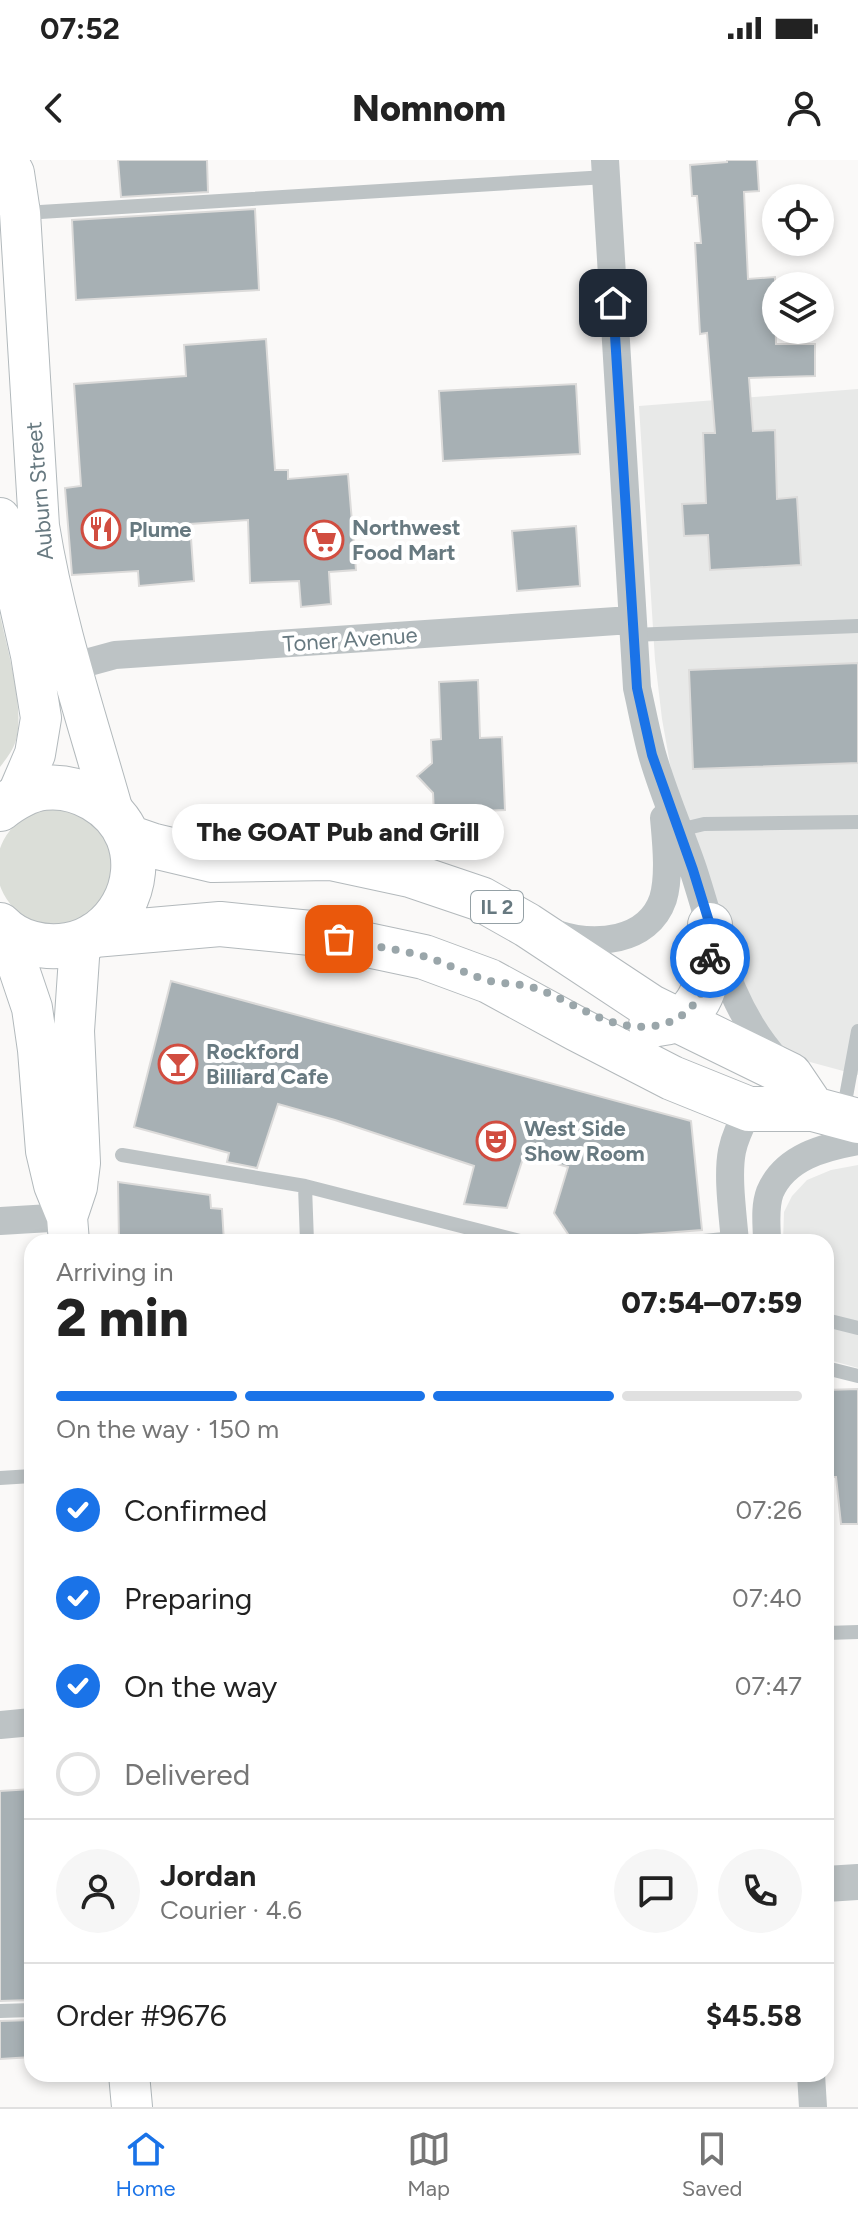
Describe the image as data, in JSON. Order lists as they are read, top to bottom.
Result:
{
  "streets": {
    "main road": ["Auburn Street", "IL 2"],
    "street": ["Toner Avenue"]
  },
  "crossings": [
    ["Auburn Street", "Toner Avenue"],
    ["Auburn Street", "IL 2"]
  ],
  "places": {
    "restaurant": ["Plume"],
    "supermarket": ["Northwest Food Mart"],
    "other": ["The GOAT Pub and Grill"],
    "bar": ["Rockford Billiard Cafe"],
    "theatre": ["West Side Show Room"]
  },
  "page": {
    "status": "07:52",
    "header": "Nomnom",
    "bubble": "The GOAT Pub and Grill",
    "heading": ["2 min", "Arriving in", "07:54–07:59"],
    "panel": [
      "Jordan",
      "Courier · 4.6",
      "Order #9676",
      "$45.58"
    ],
    "bar": "On the way · 150 m",
    "list": [
      ["Confirmed", "07:26"],
      ["Preparing", "07:40"],
      ["On the way", "07:47"],
      "Delivered"
    ],
    "tabs": ["Home", "Map", "Saved"]
  }
}
